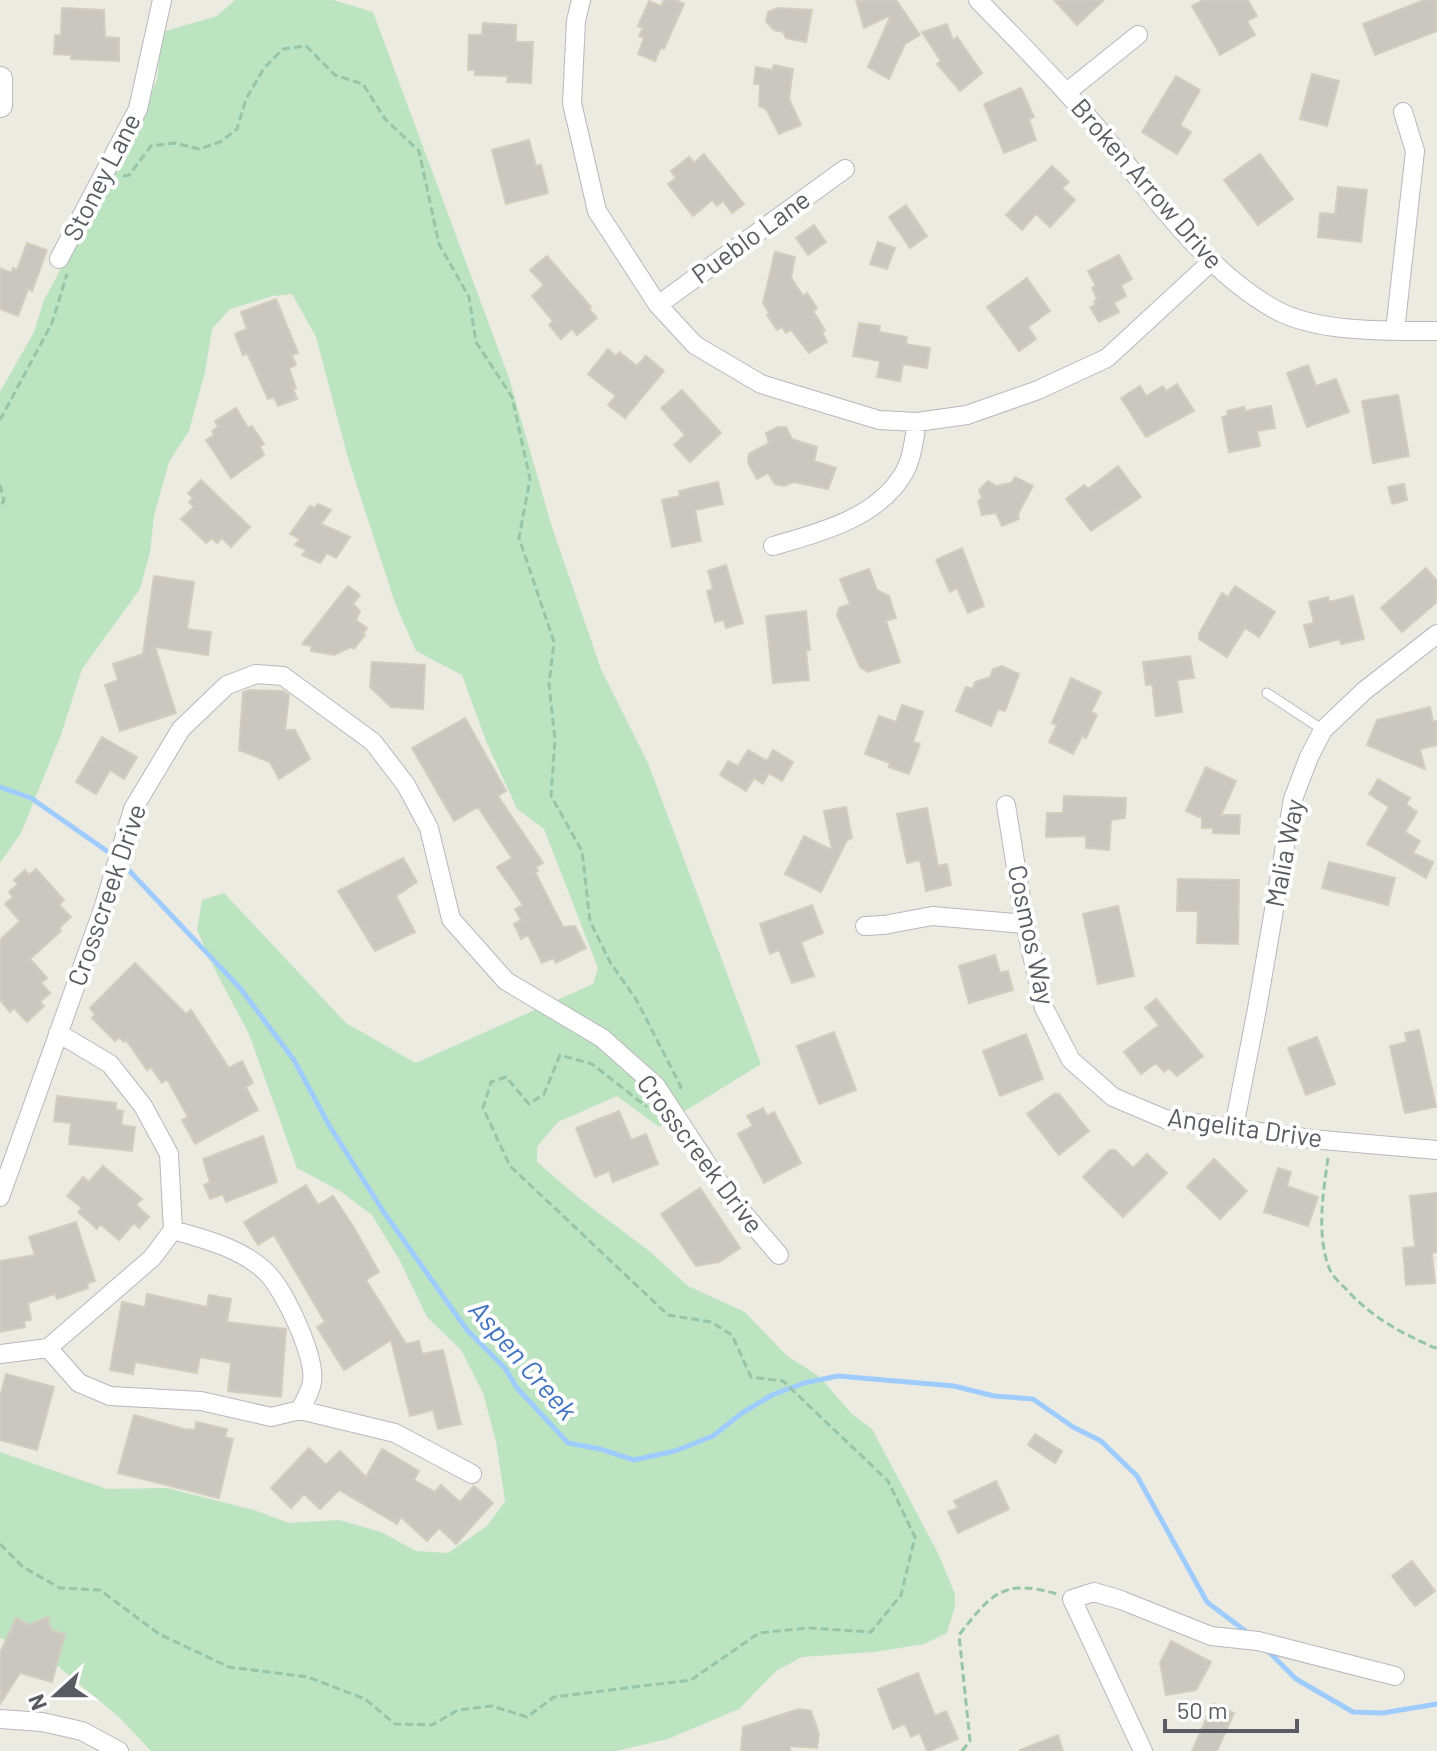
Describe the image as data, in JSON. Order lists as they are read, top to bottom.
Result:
{
  "streets": {
    "street": [
      "Stoney Lane",
      "Broken Arrow Drive",
      "Pueblo Lane",
      "Malia Way",
      "Crosscreek Drive",
      "Cosmos Way",
      "Angelita Drive"
    ]
  },
  "crossings": [
    ["Malia Way", "Angelita Drive"],
    ["Cosmos Way", "Angelita Drive"]
  ],
  "water": ["Aspen Creek"],
  "scale_bar": "50 m",
  "north": "left"
}
